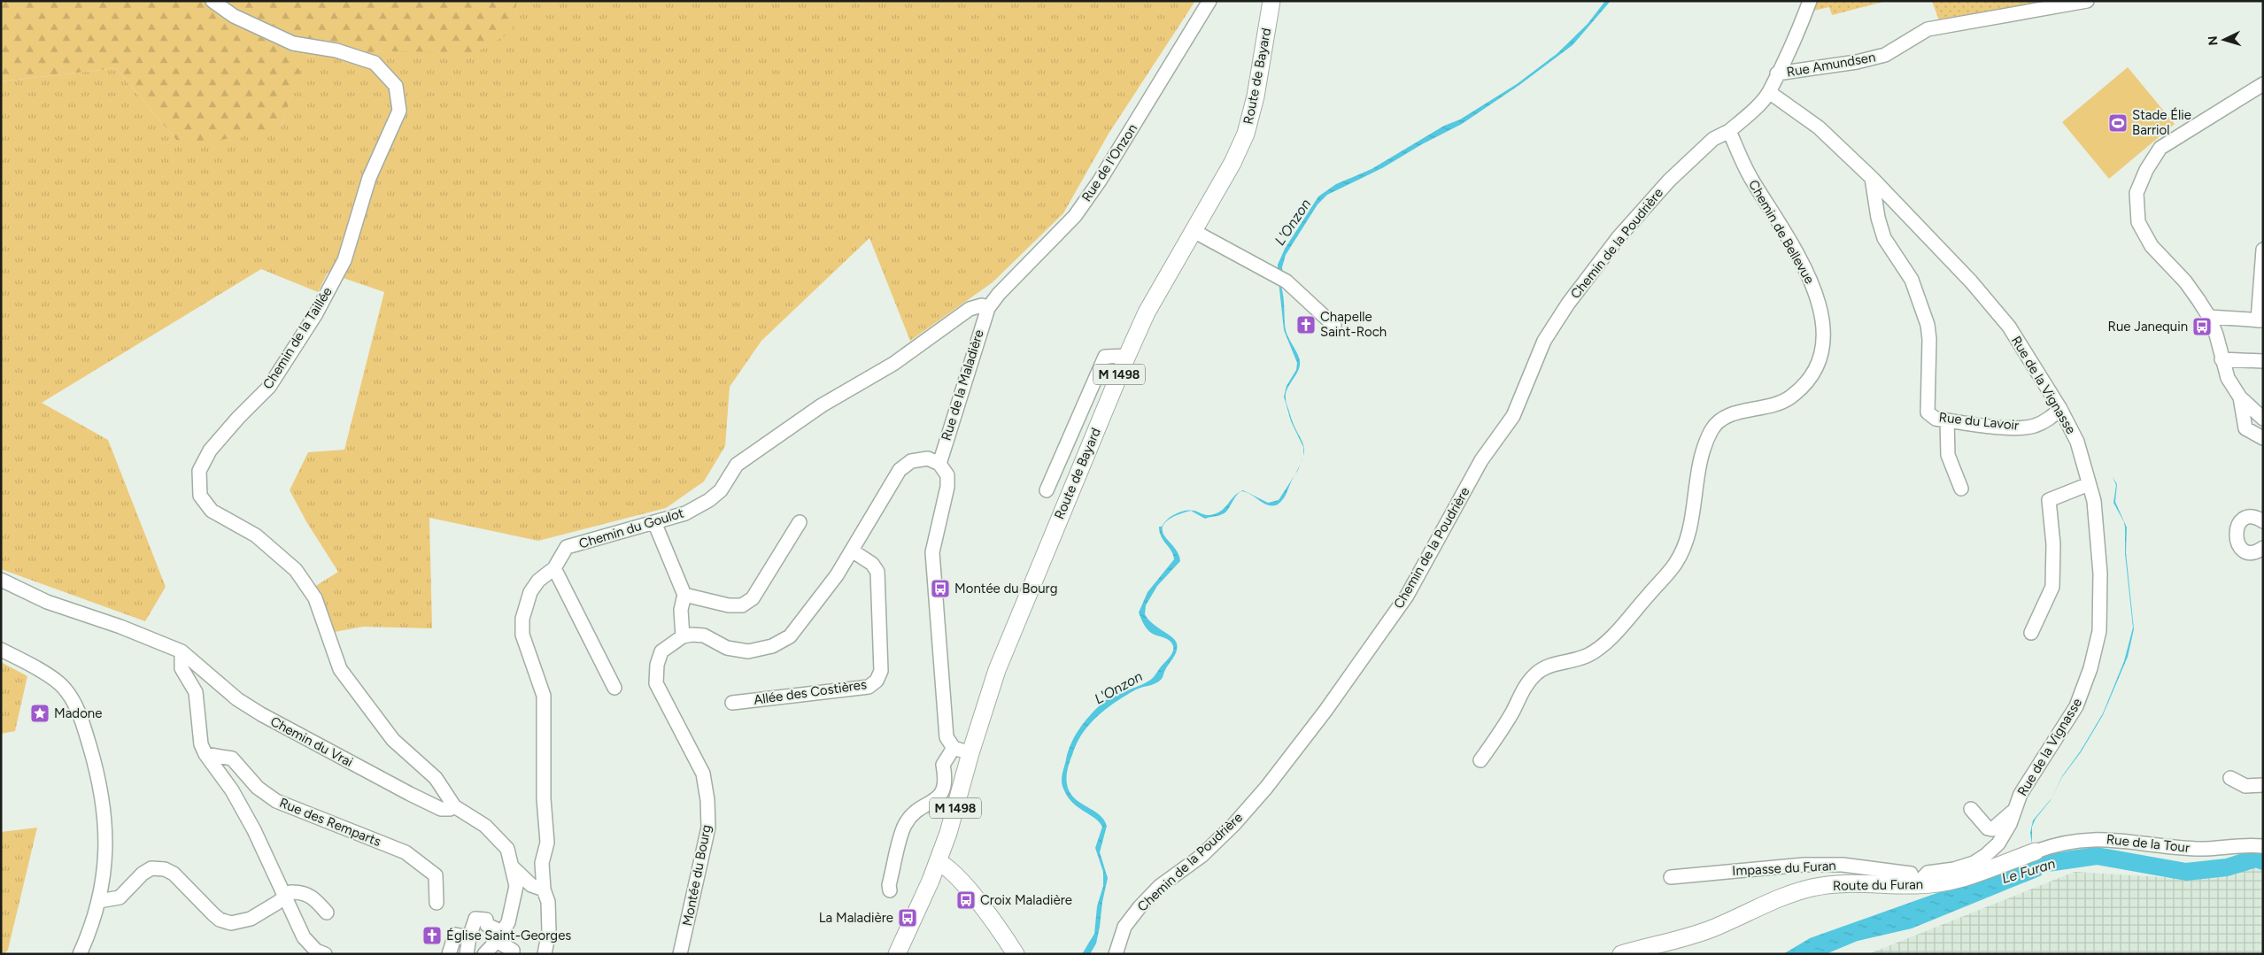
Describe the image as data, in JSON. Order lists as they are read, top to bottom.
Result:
{
  "streets": {
    "main road": ["Route de Bayard", "M 1498", "Route du Furan"],
    "street": [
      "Rue Amundsen",
      "Rue de l'Onzon",
      "Chemin de Bellevue",
      "Chemin de la Poudrière",
      "Chemin de la Taillée",
      "Rue de la Maladière",
      "Rue de la Vignasse",
      "Rue du Lavoir",
      "Chemin du Goulot",
      "Allée des Costières",
      "Chemin du Vrai",
      "Rue des Remparts",
      "Rue de la Tour",
      "Impasse du Furan",
      "Montée du Bourg"
    ]
  },
  "crossings": [
    ["Rue de l'Onzon", "Rue de la Maladière"],
    ["Rue de l'Onzon", "Chemin du Goulot"],
    ["Chemin de Bellevue", "Chemin de la Poudrière"],
    ["Chemin de la Taillée", "Chemin du Vrai"],
    ["Rue de la Maladière", "Chemin du Goulot"],
    ["Rue de la Vignasse", "Rue du Lavoir"],
    ["Rue de la Vignasse", "Impasse du Furan"],
    ["Rue de la Vignasse", "Route du Furan"],
    ["Rue de la Tour", "Route du Furan"],
    ["Impasse du Furan", "Route du Furan"]
  ],
  "water": ["L'Onzon", "Le Furan"],
  "places": {
    "sports": ["Stade Élie Barriol"],
    "church": ["Chapelle Saint-Roch", "Église Saint-Georges"],
    "bus stop": [
      "Rue Janequin",
      "Montée du Bourg",
      "Croix Maladière",
      "La Maladière"
    ],
    "place": ["Madone"]
  },
  "north": "left"
}
